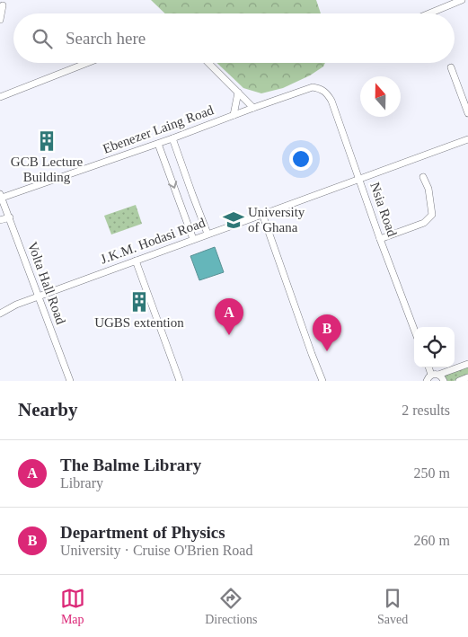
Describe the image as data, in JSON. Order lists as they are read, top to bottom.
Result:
{
  "streets": {
    "street": [
      "Ebenezer Laing Road",
      "Nsia Road",
      "J.K.M. Hodasi Road",
      "Volta Hall Road"
    ]
  },
  "crossings": [
    ["Ebenezer Laing Road", "Nsia Road"],
    ["Ebenezer Laing Road", "Volta Hall Road"],
    ["Nsia Road", "J.K.M. Hodasi Road"],
    ["J.K.M. Hodasi Road", "Volta Hall Road"]
  ],
  "places": {
    "building": ["GCB Lecture Building", "UGBS extention"],
    "school or university": ["University of Ghana"]
  },
  "north": "top",
  "page": {
    "search": "Search here",
    "pins": ["A", "B"],
    "heading": ["Nearby", "2 results"],
    "list": [
      {
        "mark": "A",
        "name": "The Balme Library",
        "note": "Library",
        "value": "250 m"
      },
      {
        "mark": "B",
        "name": "Department of Physics",
        "note": "University · Cruise O'Brien Road",
        "value": "260 m"
      }
    ],
    "nav": ["Map", "Directions", "Saved"]
  }
}
